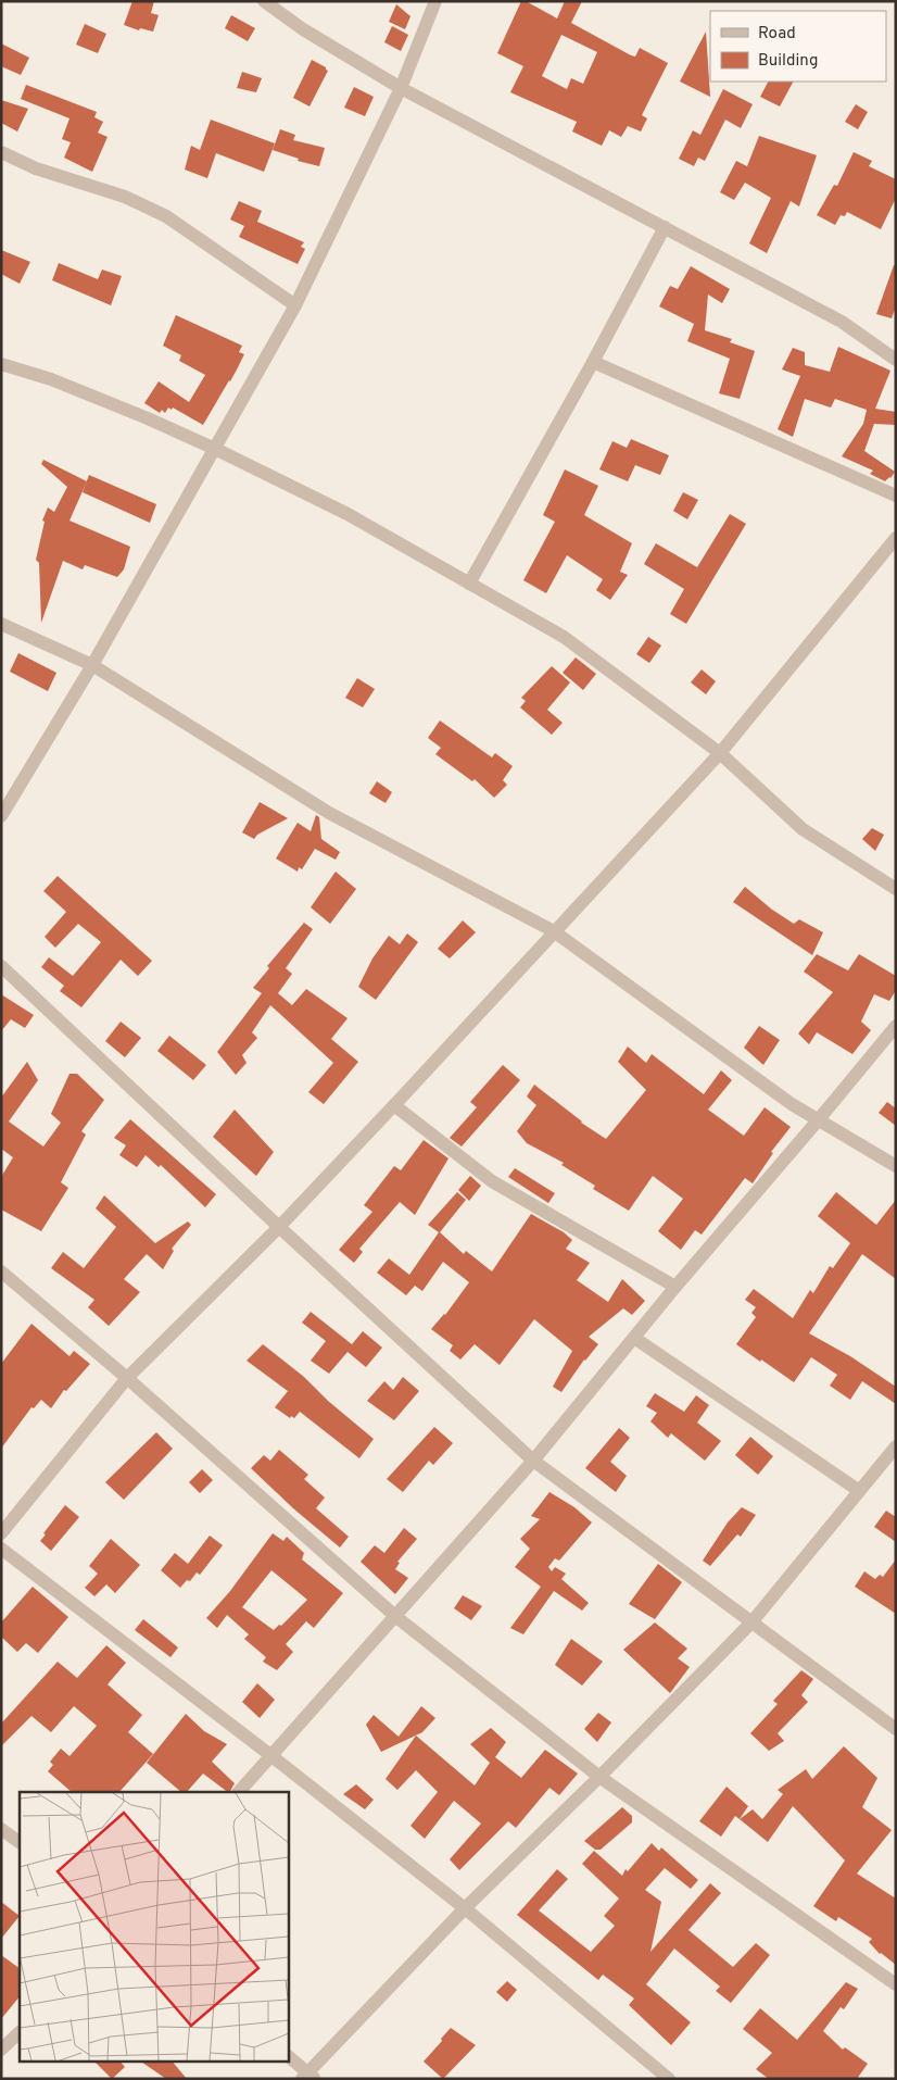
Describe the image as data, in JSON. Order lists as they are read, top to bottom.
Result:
{
  "legend": ["Road", "Building"]
}
